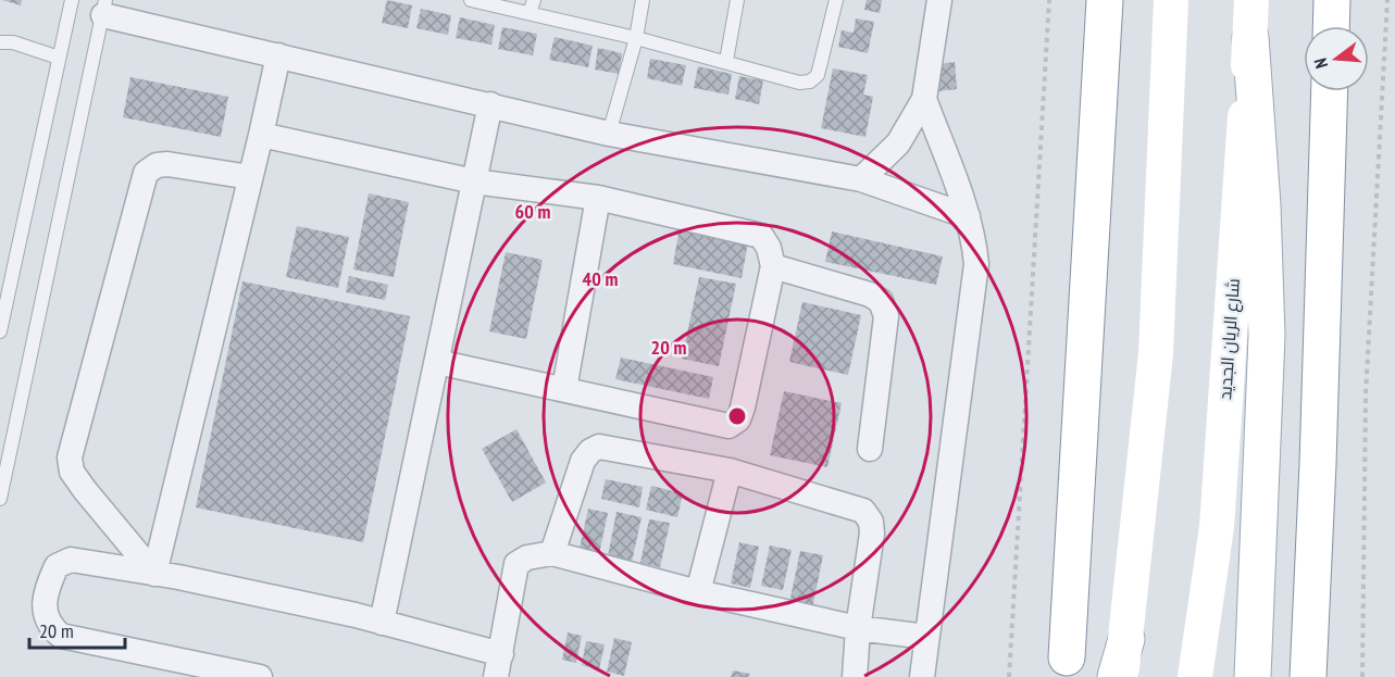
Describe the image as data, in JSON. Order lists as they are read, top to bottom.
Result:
{
  "streets": {
    "main road": ["شارع الريان الجديد"]
  },
  "scale_bar": "20 m",
  "north": "left",
  "rings": ["60 m", "40 m", "20 m"]
}
